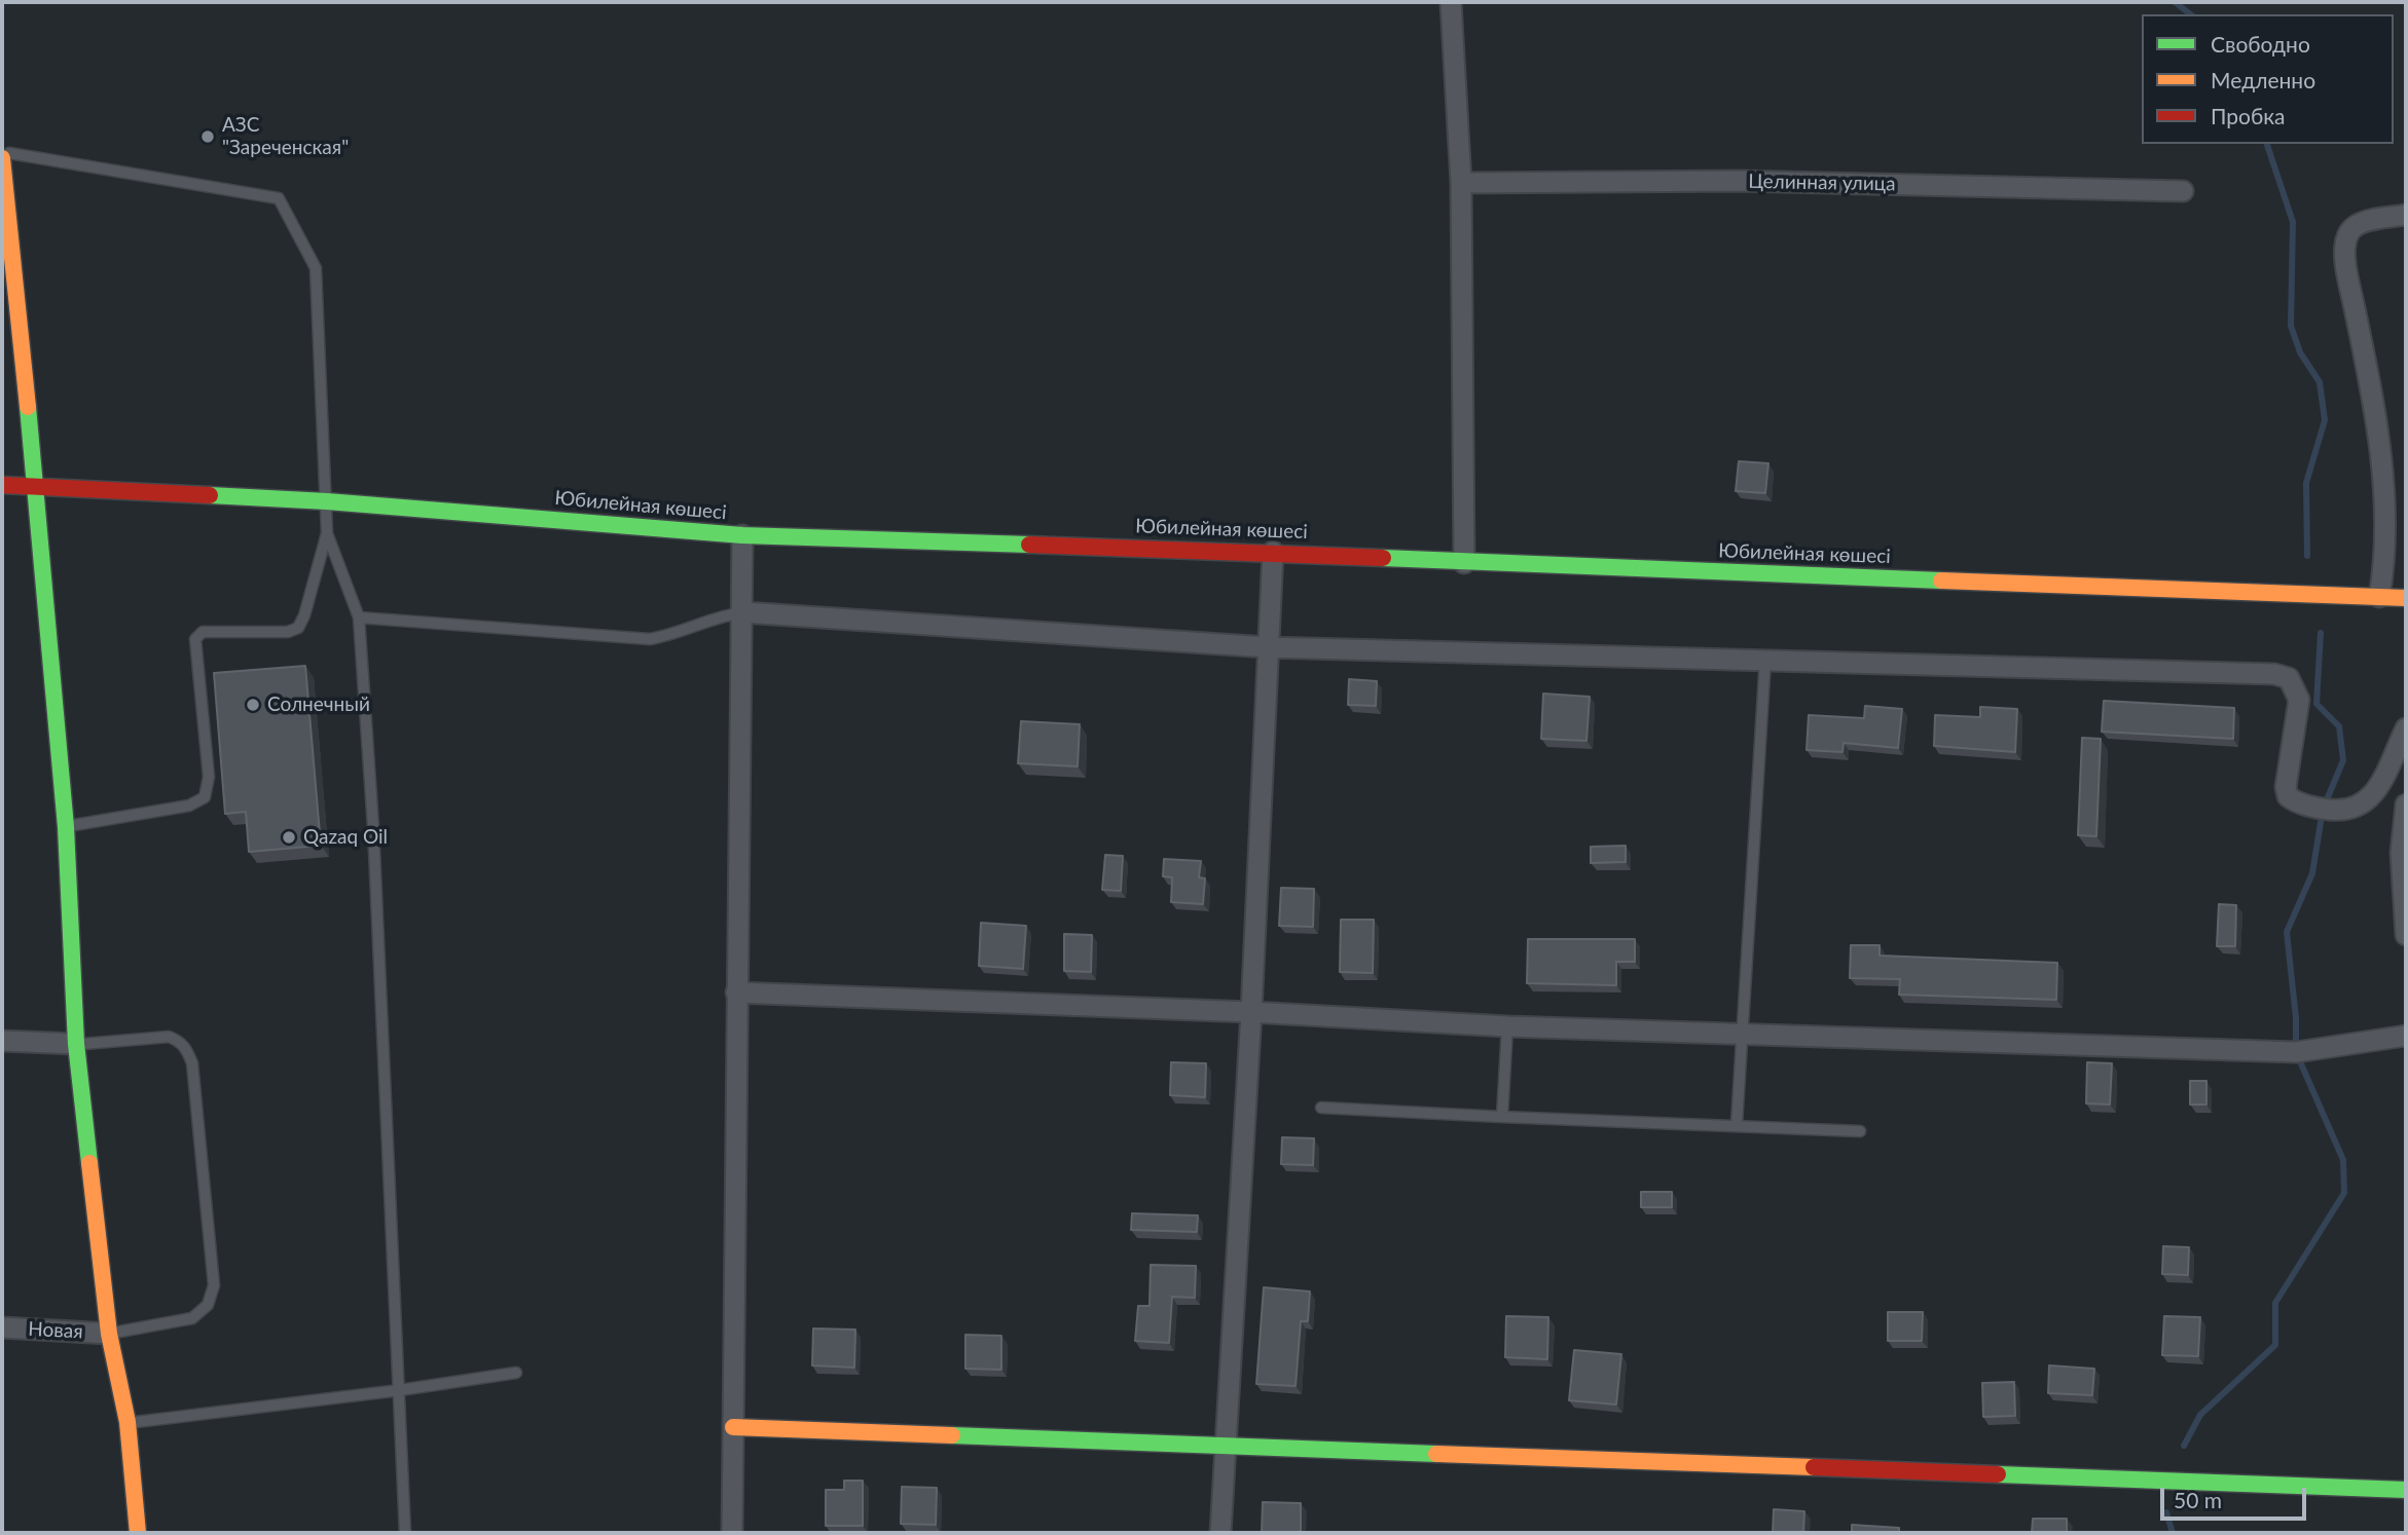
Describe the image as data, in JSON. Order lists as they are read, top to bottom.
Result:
{
  "streets": {
    "main road": ["Юбилейная көшесі"],
    "street": ["Целинная улица", "Новая"]
  },
  "places": ["АЗС \"Зареченская\"", "Солнечный", "Qazaq Oil"],
  "legend": ["Свободно", "Медленно", "Пробка"],
  "scale_bar": "50 m"
}
